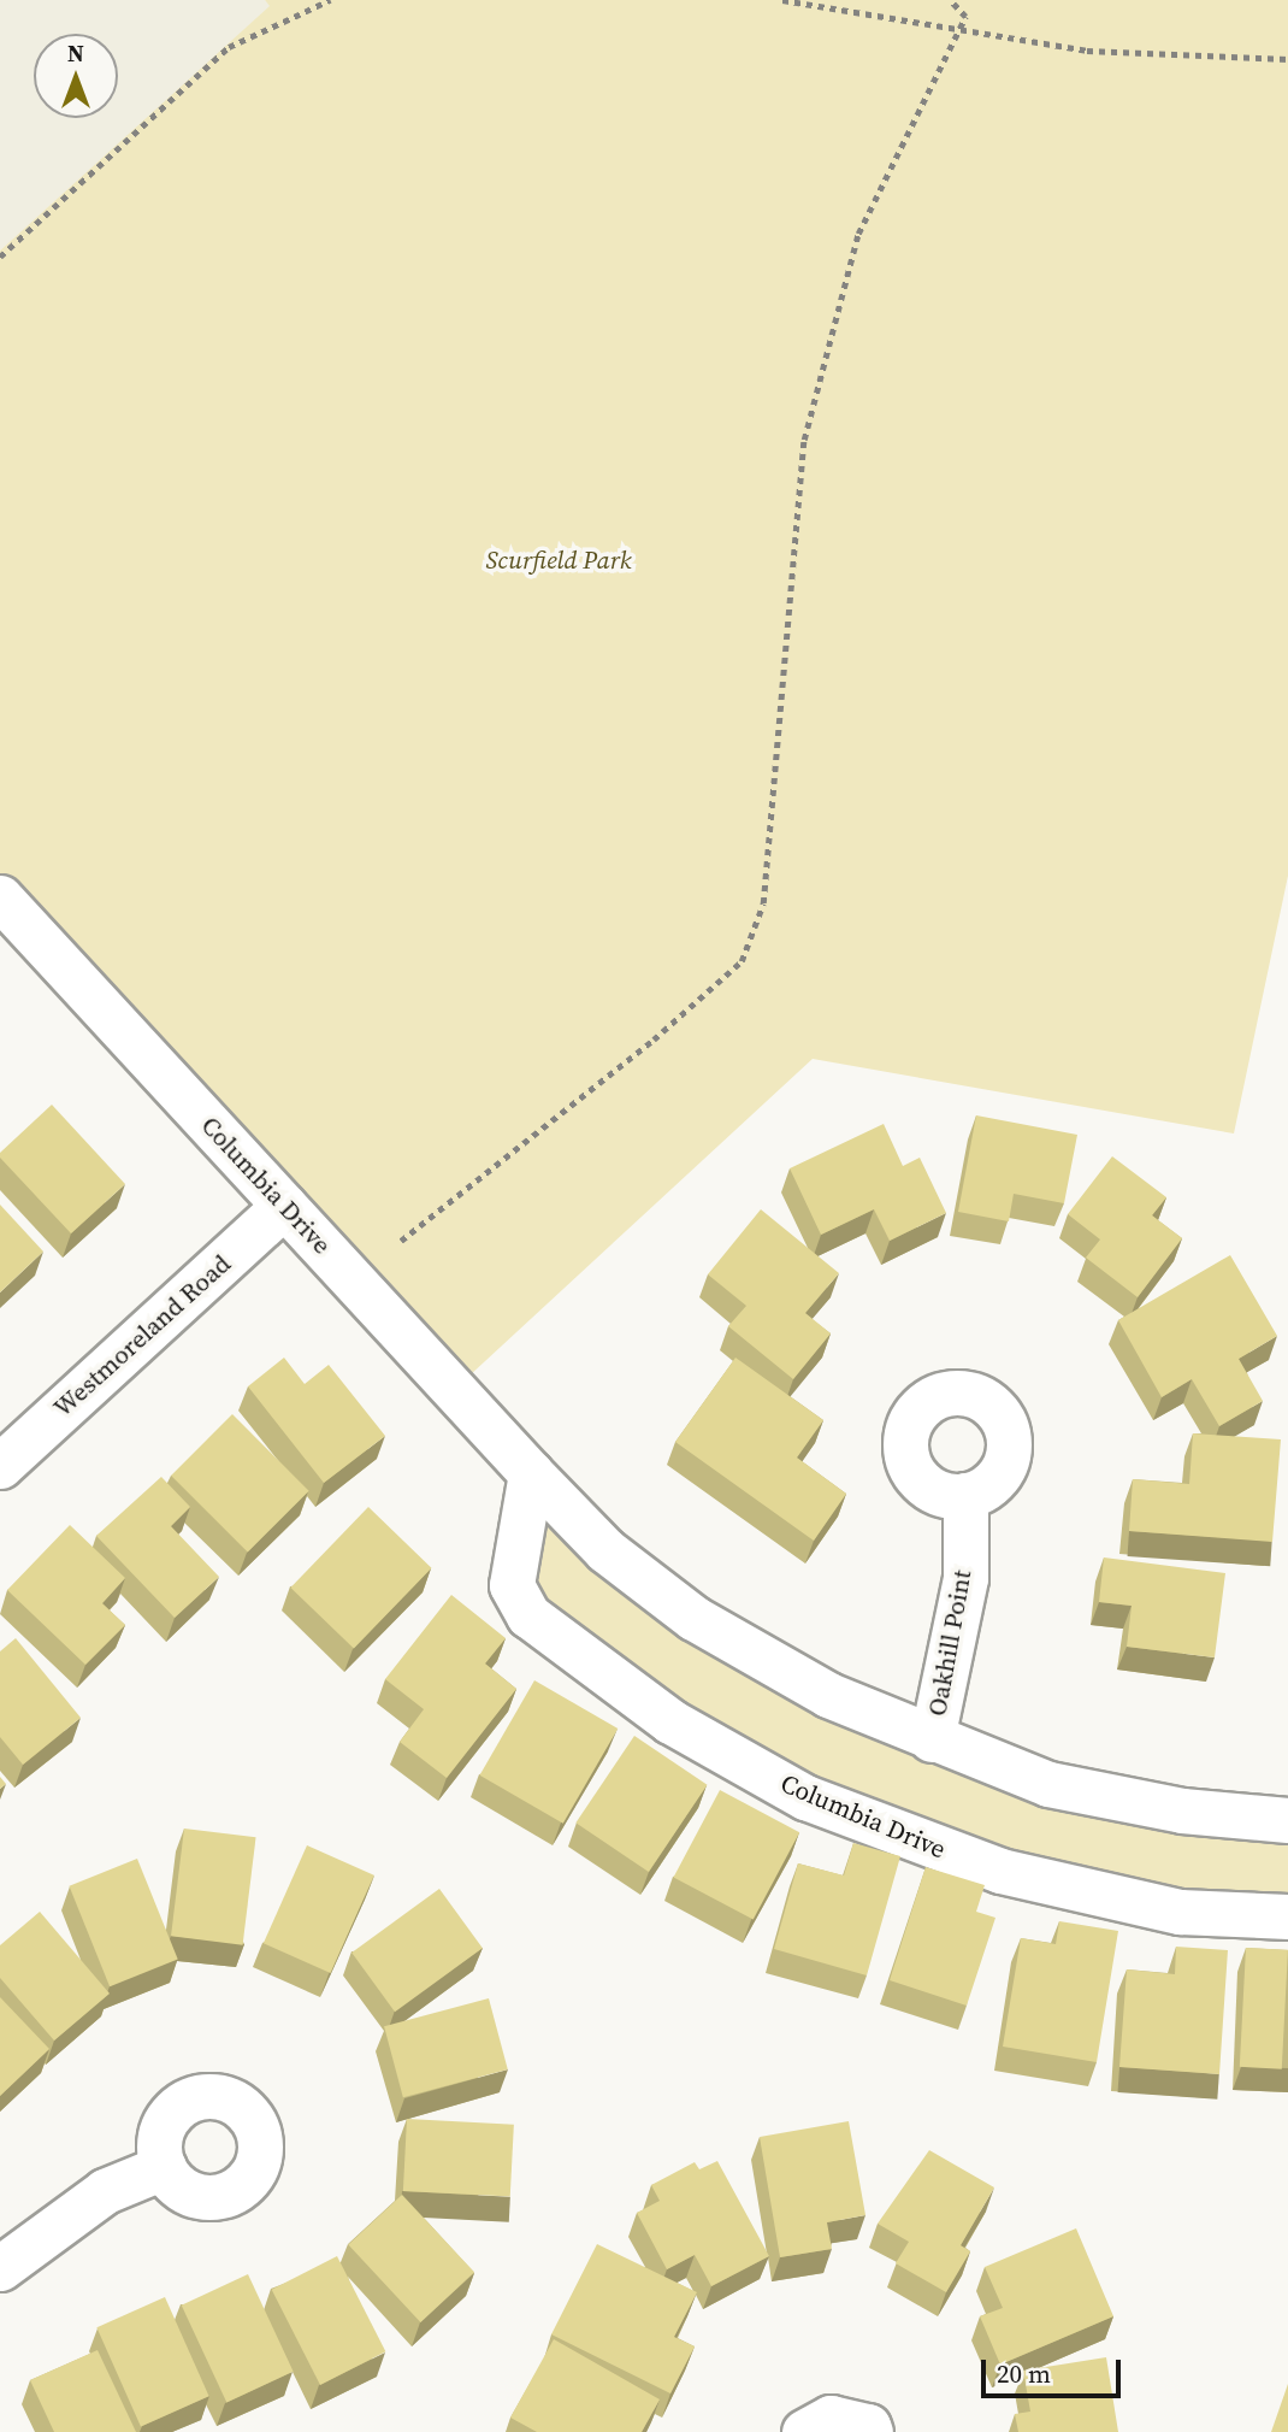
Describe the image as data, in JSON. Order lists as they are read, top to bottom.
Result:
{
  "streets": {
    "street": ["Columbia Drive", "Westmoreland Road", "Oakhill Point"]
  },
  "crossings": [
    ["Columbia Drive", "Westmoreland Road"],
    ["Columbia Drive", "Oakhill Point"]
  ],
  "parks": ["Scurfield Park"],
  "scale_bar": "20 m",
  "north": "top"
}
